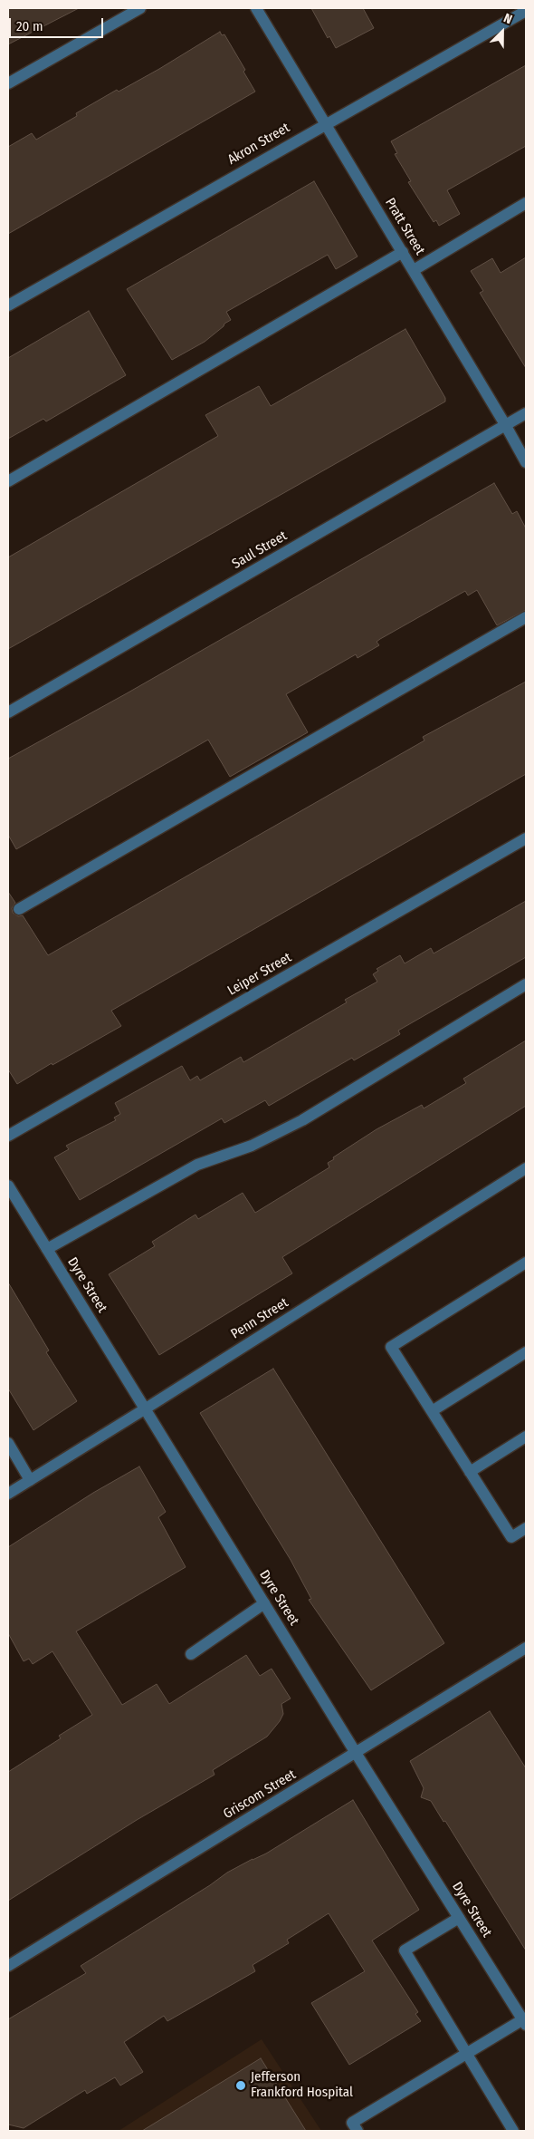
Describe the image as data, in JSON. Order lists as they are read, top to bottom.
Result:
{
  "streets": {
    "street": [
      "Akron Street",
      "Pratt Street",
      "Saul Street",
      "Leiper Street",
      "Dyre Street",
      "Penn Street",
      "Griscom Street"
    ]
  },
  "crossings": [
    ["Akron Street", "Pratt Street"],
    ["Pratt Street", "Saul Street"],
    ["Dyre Street", "Penn Street"],
    ["Dyre Street", "Griscom Street"]
  ],
  "places": ["Jefferson Frankford Hospital"],
  "scale_bar": "20 m",
  "north": "top right"
}
